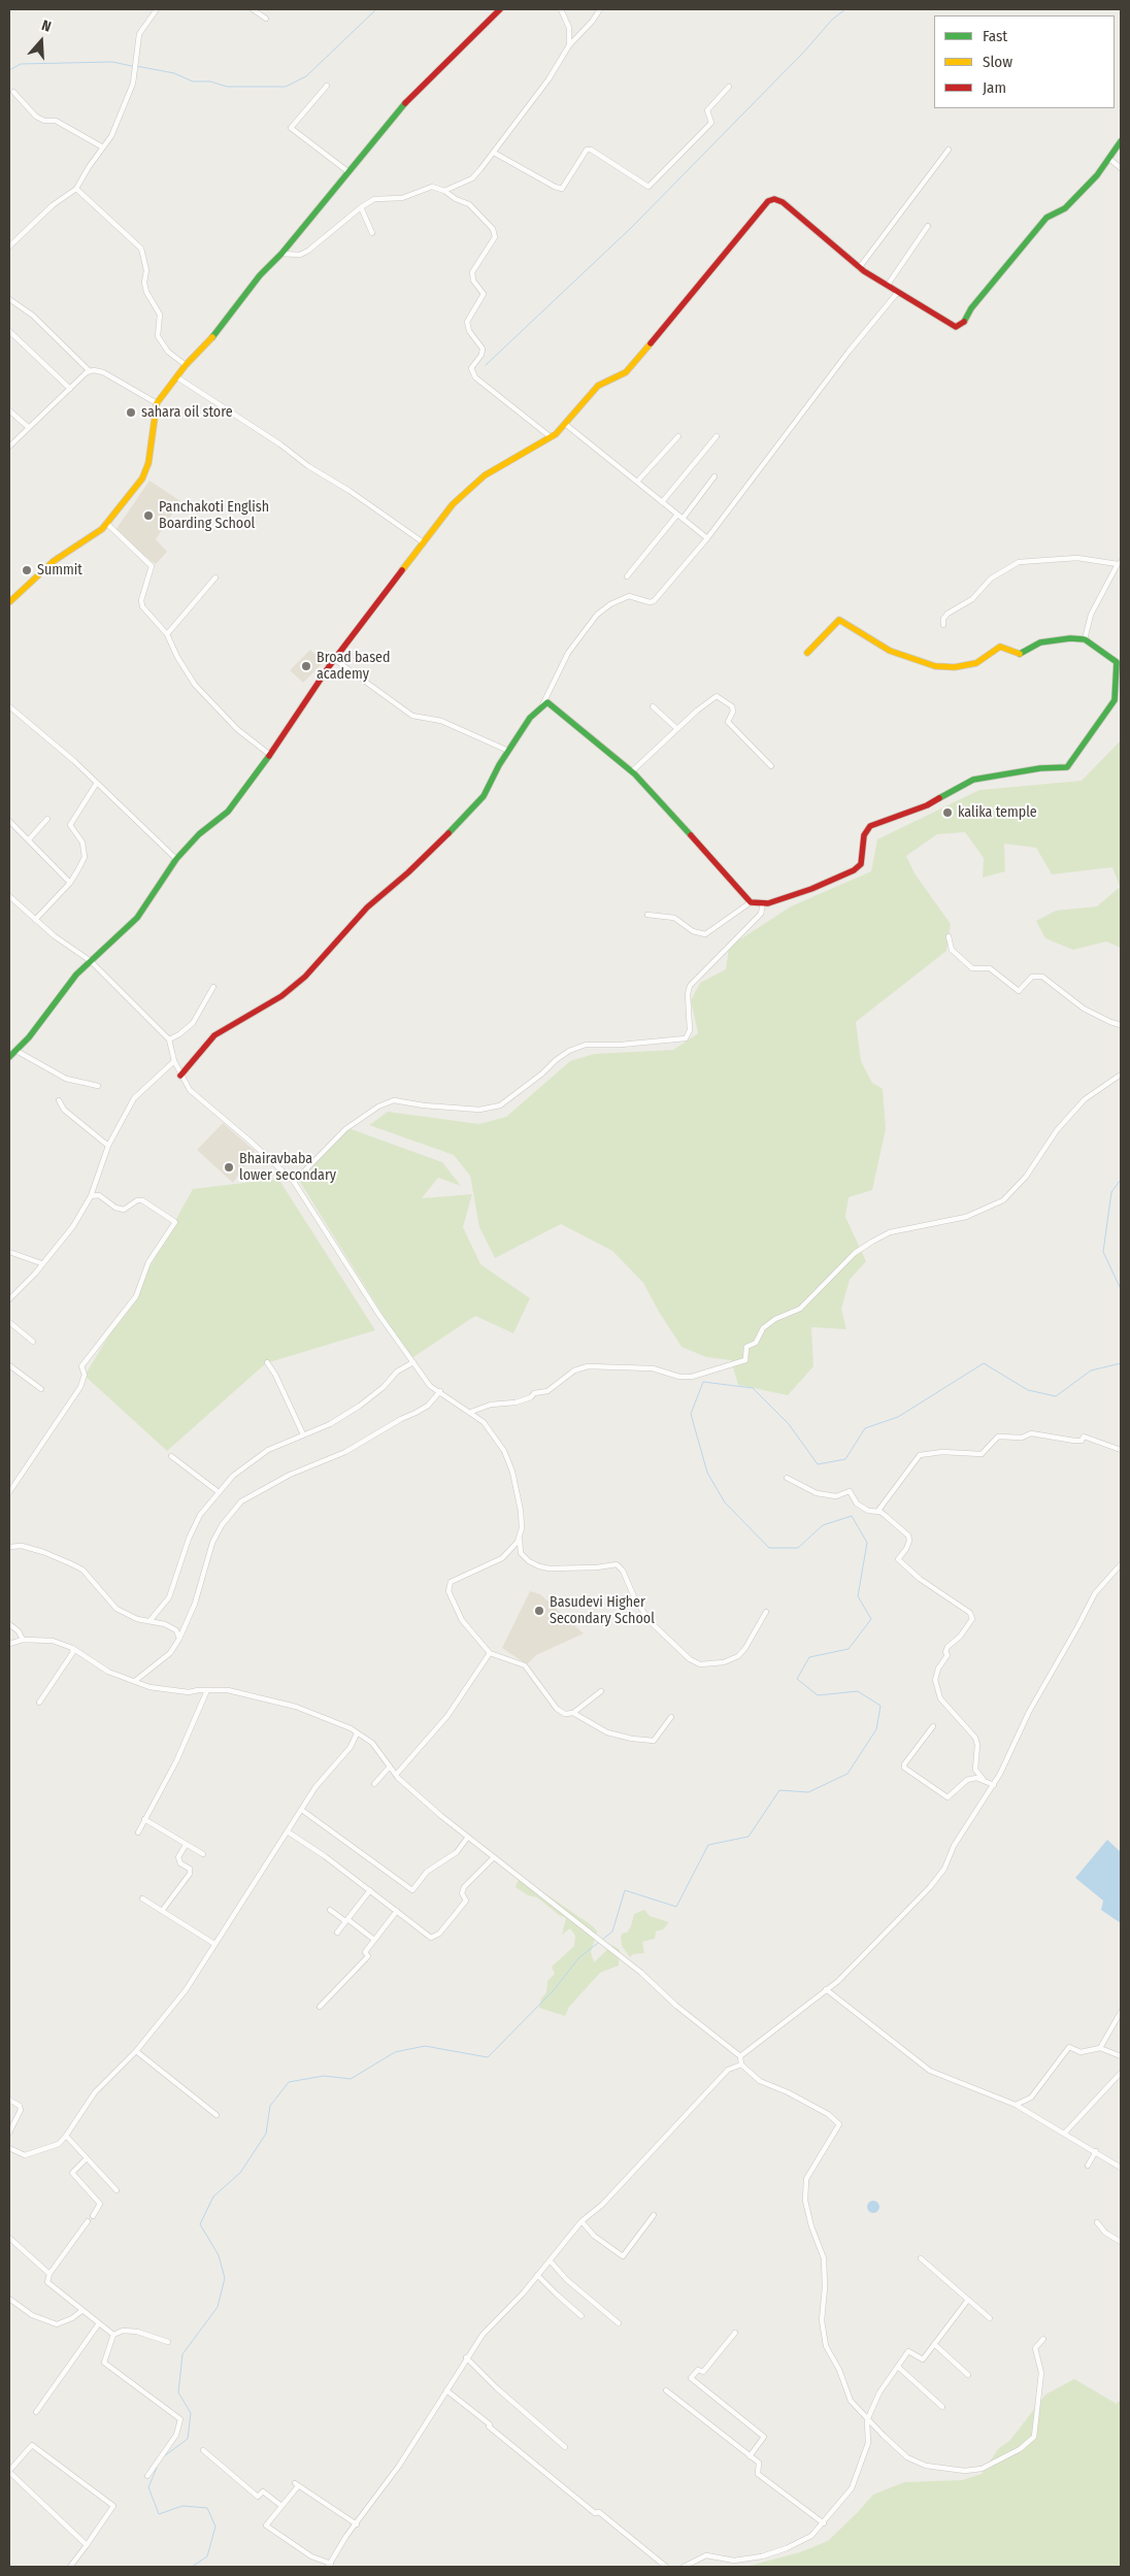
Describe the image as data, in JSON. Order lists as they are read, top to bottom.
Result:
{
  "places": [
    "sahara oil store",
    "Panchakoti English Boarding School",
    "Summit",
    "Broad based academy",
    "kalika temple",
    "Bhairavbaba lower secondary",
    "Basudevi Higher Secondary School"
  ],
  "legend": ["Fast", "Slow", "Jam"],
  "north": "top"
}
